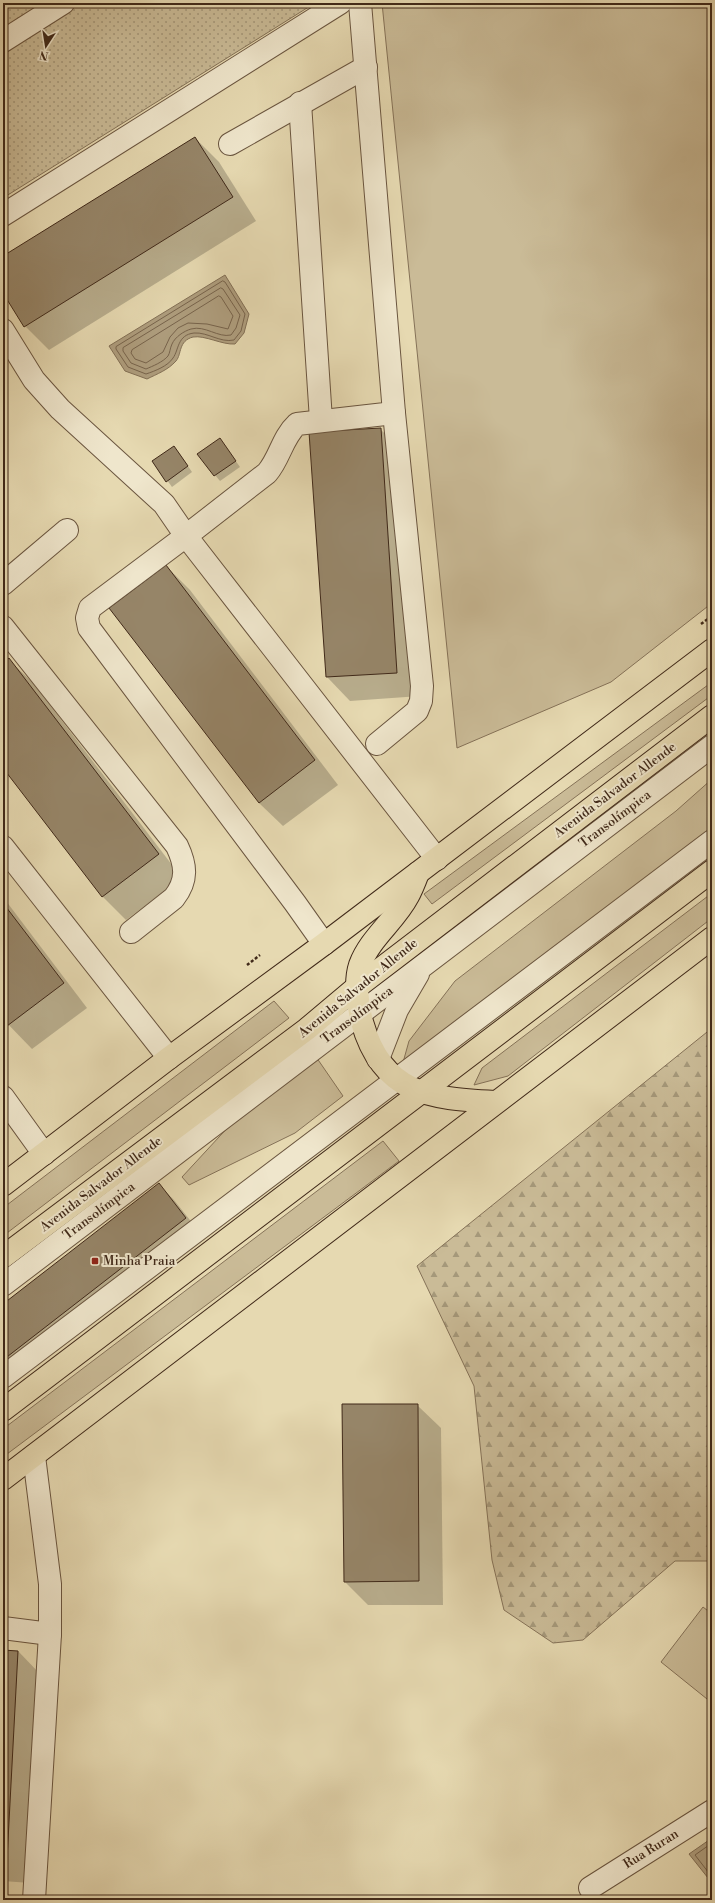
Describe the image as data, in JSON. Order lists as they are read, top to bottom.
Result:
{
  "streets": {
    "main road": ["Avenida Salvador Allende"],
    "lane": ["Transolímpica", "Rua Ruran"]
  },
  "places": {
    "transit": ["Minha Praia"]
  },
  "north": "bottom"
}
